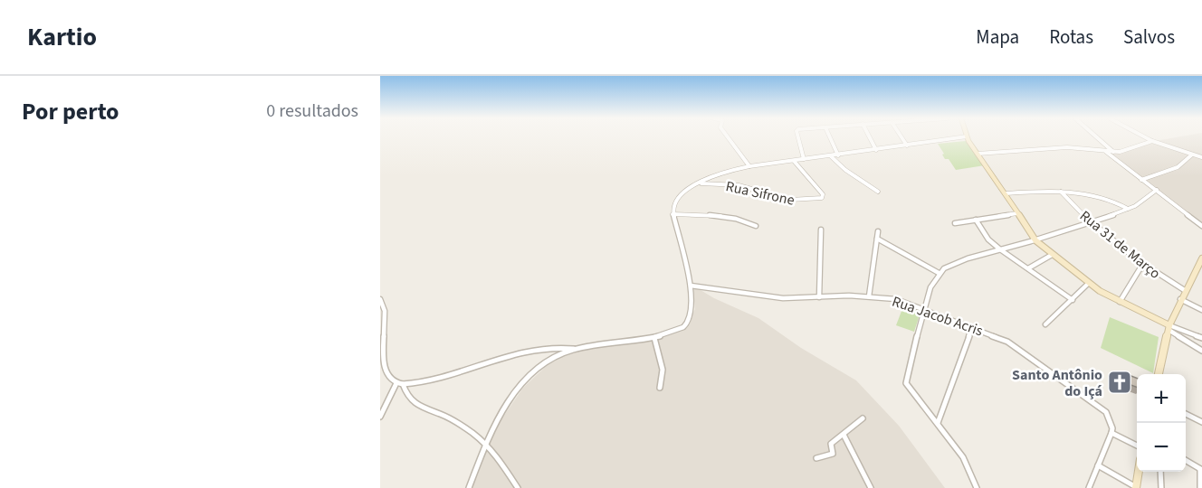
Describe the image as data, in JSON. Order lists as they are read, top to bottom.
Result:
{
  "streets": {
    "street": ["Rua Sifrone", "Rua 31 de Março", "Rua Jacob Acris"]
  },
  "places": {
    "church": ["Santo Antônio do Içá"]
  },
  "page": {
    "header": "Kartio",
    "nav": ["Mapa", "Rotas", "Salvos"],
    "heading": ["Por perto", "0 resultados"],
    "map_buttons": ["+", "−"]
  }
}
